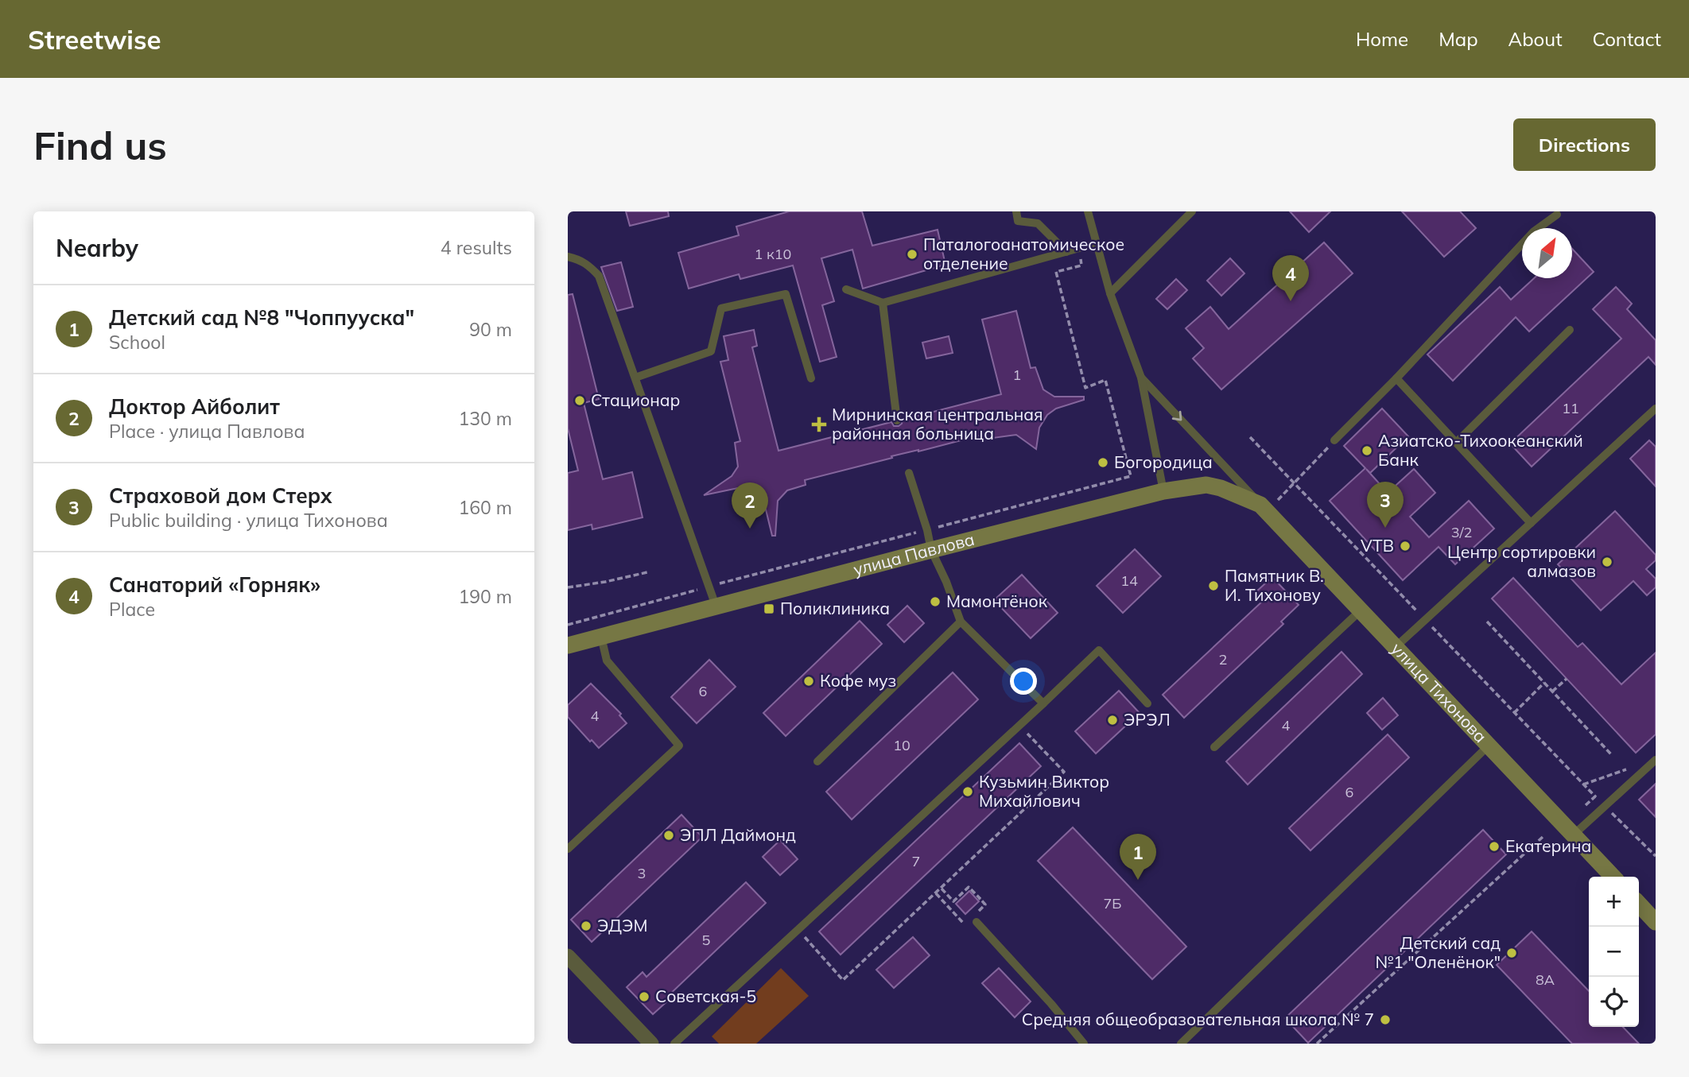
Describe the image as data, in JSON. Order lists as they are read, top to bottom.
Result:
{
  "streets": {
    "main road": ["улица Павлова", "улица Тихонова"]
  },
  "crossings": [
    ["улица Павлова", "улица Тихонова"]
  ],
  "places": {
    "other": [
      "Паталогоанатомическое отделение",
      "Стационар",
      "Азиатско-Тихоокеанский Банк",
      "Богородица",
      "VTB",
      "Центр сортировки алмазов",
      "Памятник В. И. Тихонову",
      "Мамонтёнок",
      "Кофе муз",
      "ЭРЭЛ",
      "Кузьмин Виктор Михайлович",
      "ЭПЛ Даймонд",
      "Екатерина",
      "ЭДЭМ",
      "Детский сад №1 \"Оленёнок\"",
      "Советская-5",
      "Cредняя общеобразовательная школа № 7"
    ],
    "health": ["Мирнинская центральная районная больница"],
    "transit": ["Поликлиника"]
  },
  "house_numbers": [
    "1 к10",
    "1",
    "11",
    "3/2",
    "14",
    "2",
    "6",
    "4",
    "4",
    "10",
    "6",
    "7",
    "3",
    "7Б",
    "5",
    "8А"
  ],
  "north": "top right",
  "page": {
    "header": "Streetwise",
    "nav": [
      "Home",
      "Map",
      "About",
      "Contact"
    ],
    "buttons": "Directions",
    "title": "Find us",
    "heading": ["Nearby", "4 results"],
    "pins": [
      "4",
      "3",
      "2",
      "1"
    ],
    "list": [
      {
        "mark": "1",
        "name": "Детский сад №8 \"Чоппууска\"",
        "note": "School",
        "value": "90 m"
      },
      {
        "mark": "2",
        "name": "Доктор Айболит",
        "note": "Place · улица Павлова",
        "value": "130 m"
      },
      {
        "mark": "3",
        "name": "Страховой дом Стерх",
        "note": "Public building · улица Тихонова",
        "value": "160 m"
      },
      {
        "mark": "4",
        "name": "Санаторий «Горняк»",
        "note": "Place",
        "value": "190 m"
      }
    ],
    "map_buttons": ["+", "−"]
  }
}
